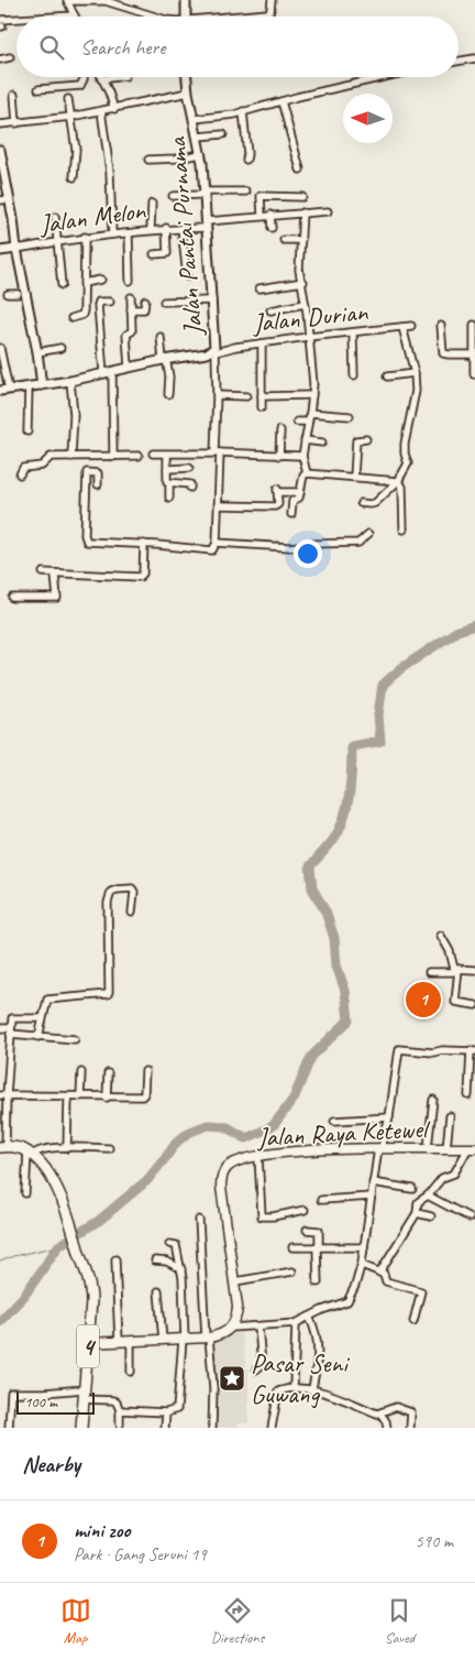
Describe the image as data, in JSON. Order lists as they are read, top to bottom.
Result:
{
  "streets": {
    "highway": ["4"],
    "main road": ["Jalan Raya Ketewel"],
    "street": ["Jalan Melon", "Jalan Pantai Purnama", "Jalan Durian"]
  },
  "crossings": [
    ["Jalan Melon", "Jalan Pantai Purnama"],
    ["Jalan Pantai Purnama", "Jalan Durian"]
  ],
  "places": {
    "place": ["Pasar Seni Guwang"]
  },
  "scale_bar": "100 m",
  "north": "left",
  "page": {
    "search": "Search here",
    "pins": "1",
    "scale": "100 m",
    "heading": "Nearby",
    "list": [
      {
        "mark": "1",
        "name": "mini zoo",
        "note": "Park · Gang Seruni 19",
        "value": "590 m"
      }
    ],
    "nav": ["Map", "Directions", "Saved"]
  }
}
